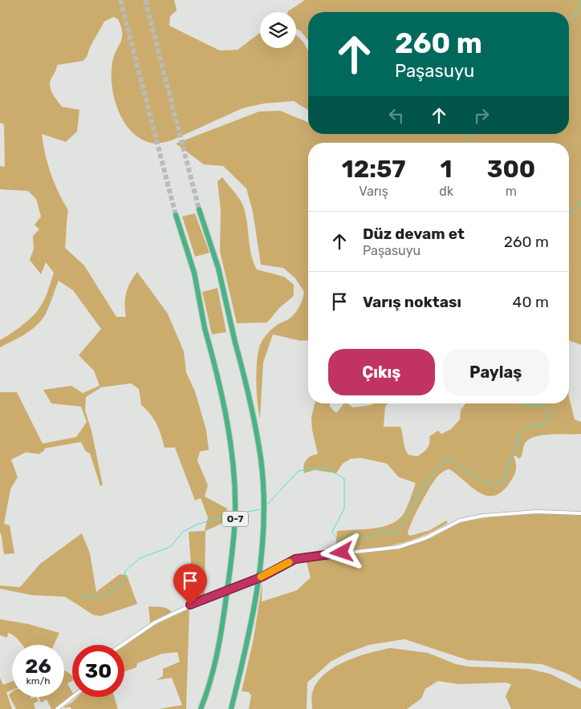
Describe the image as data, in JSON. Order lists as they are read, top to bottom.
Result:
{
  "streets": {
    "highway": ["O-7"]
  },
  "page": {
    "turn": ["260 m", "Paşasuyu"],
    "eta": [
      "12:57",
      "Varış",
      "1",
      "dk",
      "300",
      "m"
    ],
    "list": [
      {
        "name": "Düz devam et",
        "note": "Paşasuyu",
        "value": "260 m"
      },
      {
        "name": "Varış noktası",
        "value": "40 m"
      }
    ],
    "buttons": ["Çıkış", "Paylaş"],
    "speed": "26 km/h",
    "limit": "30"
  }
}
